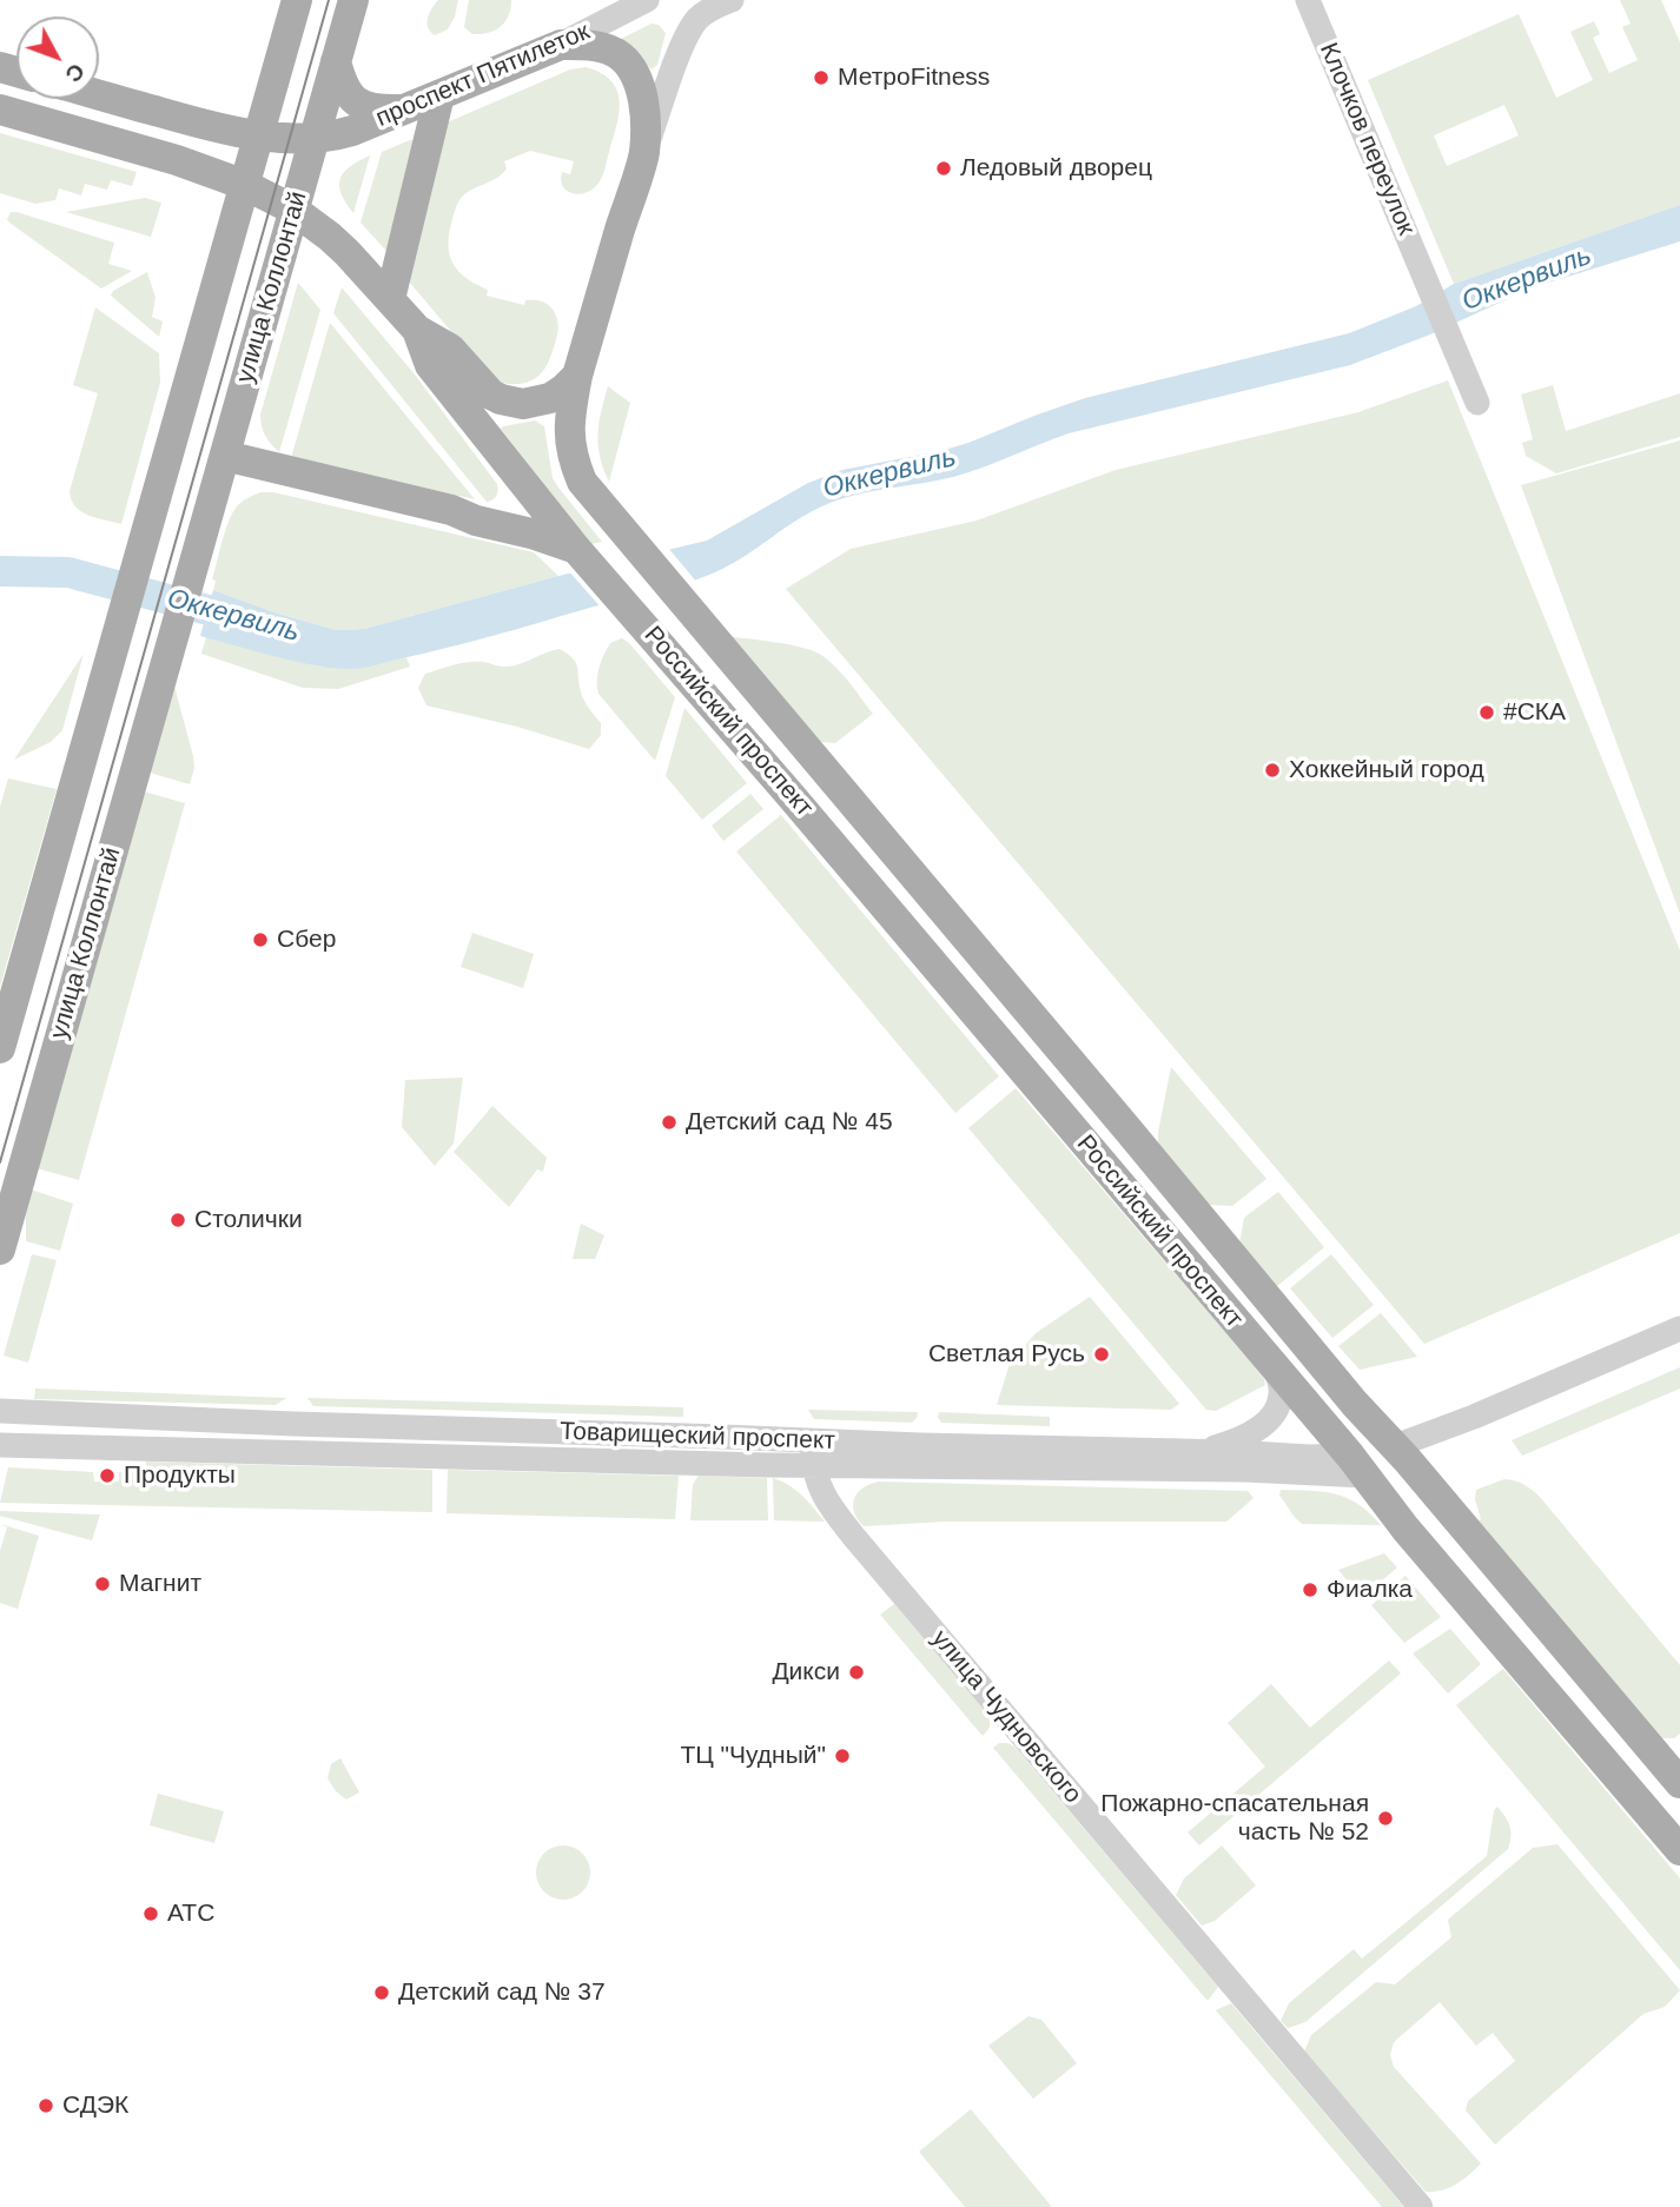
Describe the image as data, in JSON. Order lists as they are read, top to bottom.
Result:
{
  "streets": {
    "main road": ["проспект Пятилеток", "улица Коллонтай", "Российский проспект"],
    "street": ["Клочков переулок", "Товарищеский проспект", "улица Чудновского"]
  },
  "crossings": [
    ["проспект Пятилеток", "улица Коллонтай"],
    ["Российский проспект", "Товарищеский проспект"],
    ["Товарищеский проспект", "улица Чудновского"]
  ],
  "water": ["Оккервиль"],
  "places": [
    "МетроFitness",
    "Ледовый дворец",
    "#СКА",
    "Хоккейный город",
    "Сбер",
    "Детский сад № 45",
    "Столички",
    "Светлая Русь",
    "Продукты",
    "Магнит",
    "Фиалка",
    "Дикси",
    "ТЦ \"Чудный\"",
    "Пожарно-спасательная часть № 52",
    "АТС",
    "Детский сад № 37",
    "СДЭК"
  ],
  "north": "bottom right"
}
